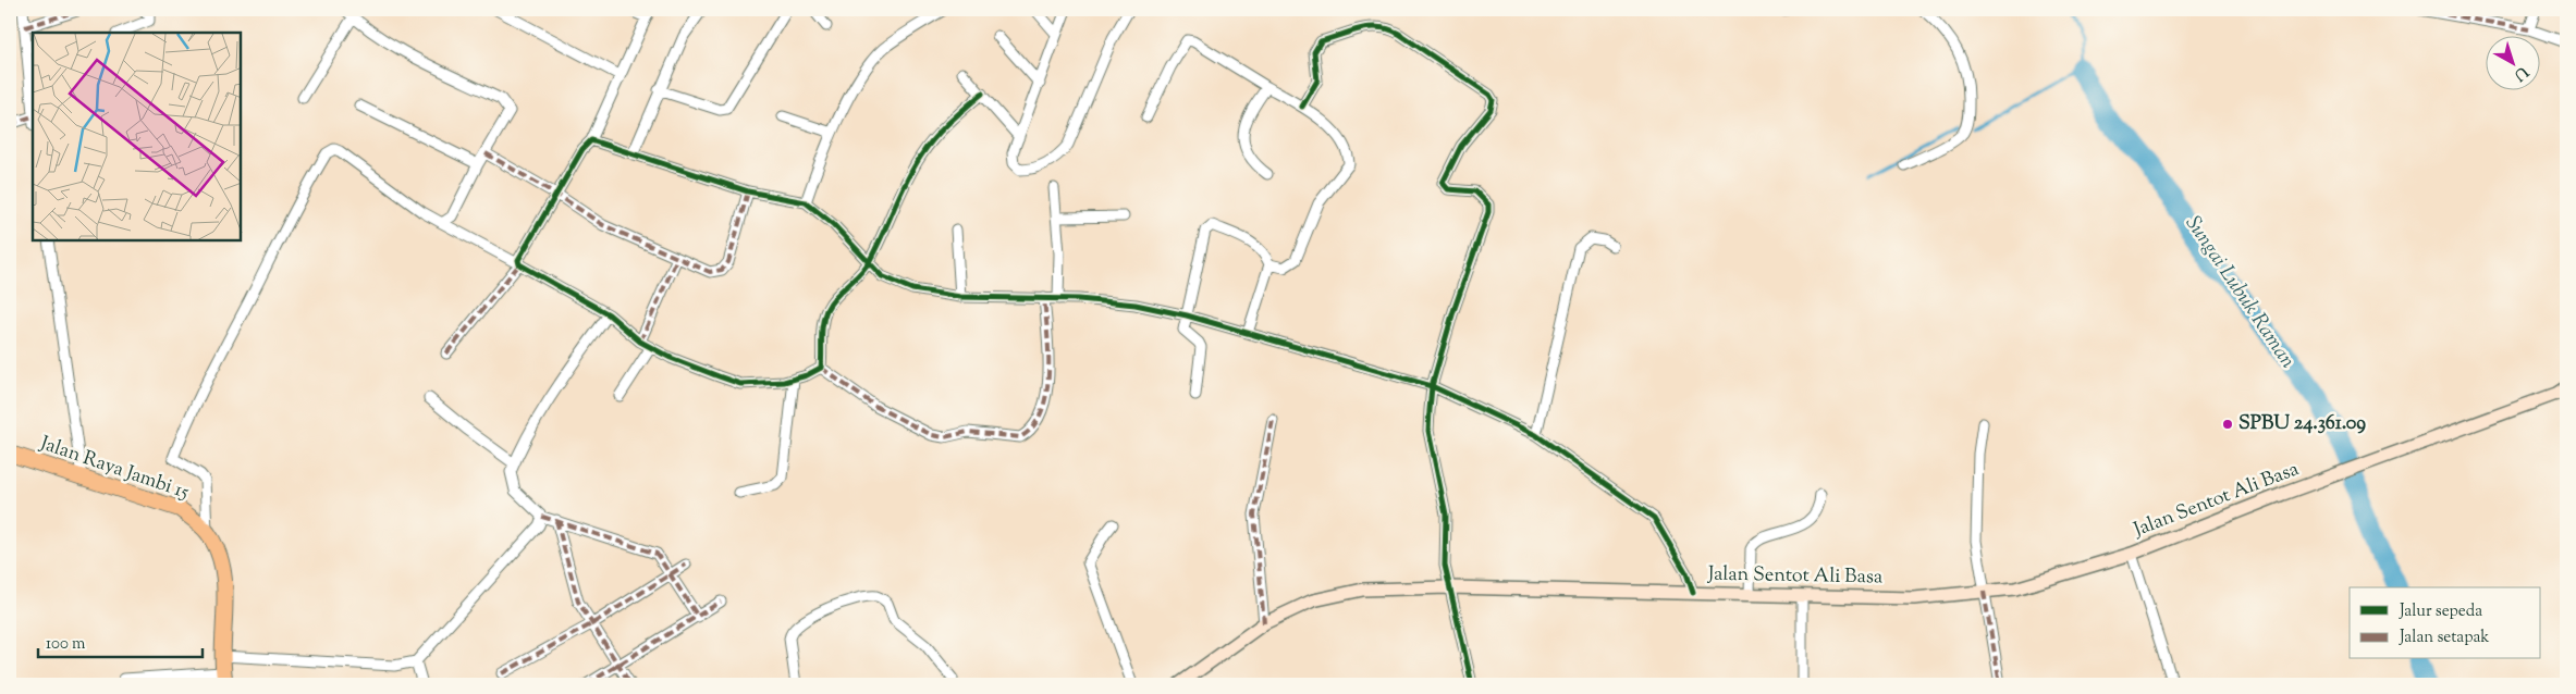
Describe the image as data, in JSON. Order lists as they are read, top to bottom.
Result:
{
  "streets": {
    "highway": ["Jalan Raya Jambi 15"],
    "main road": ["Jalan Sentot Ali Basa"]
  },
  "water": ["Sungai Lubuk Raman"],
  "places": ["SPBU 24.361.09"],
  "legend": ["Jalur sepeda", "Jalan setapak"],
  "scale_bar": "100 m",
  "north": "bottom right"
}
